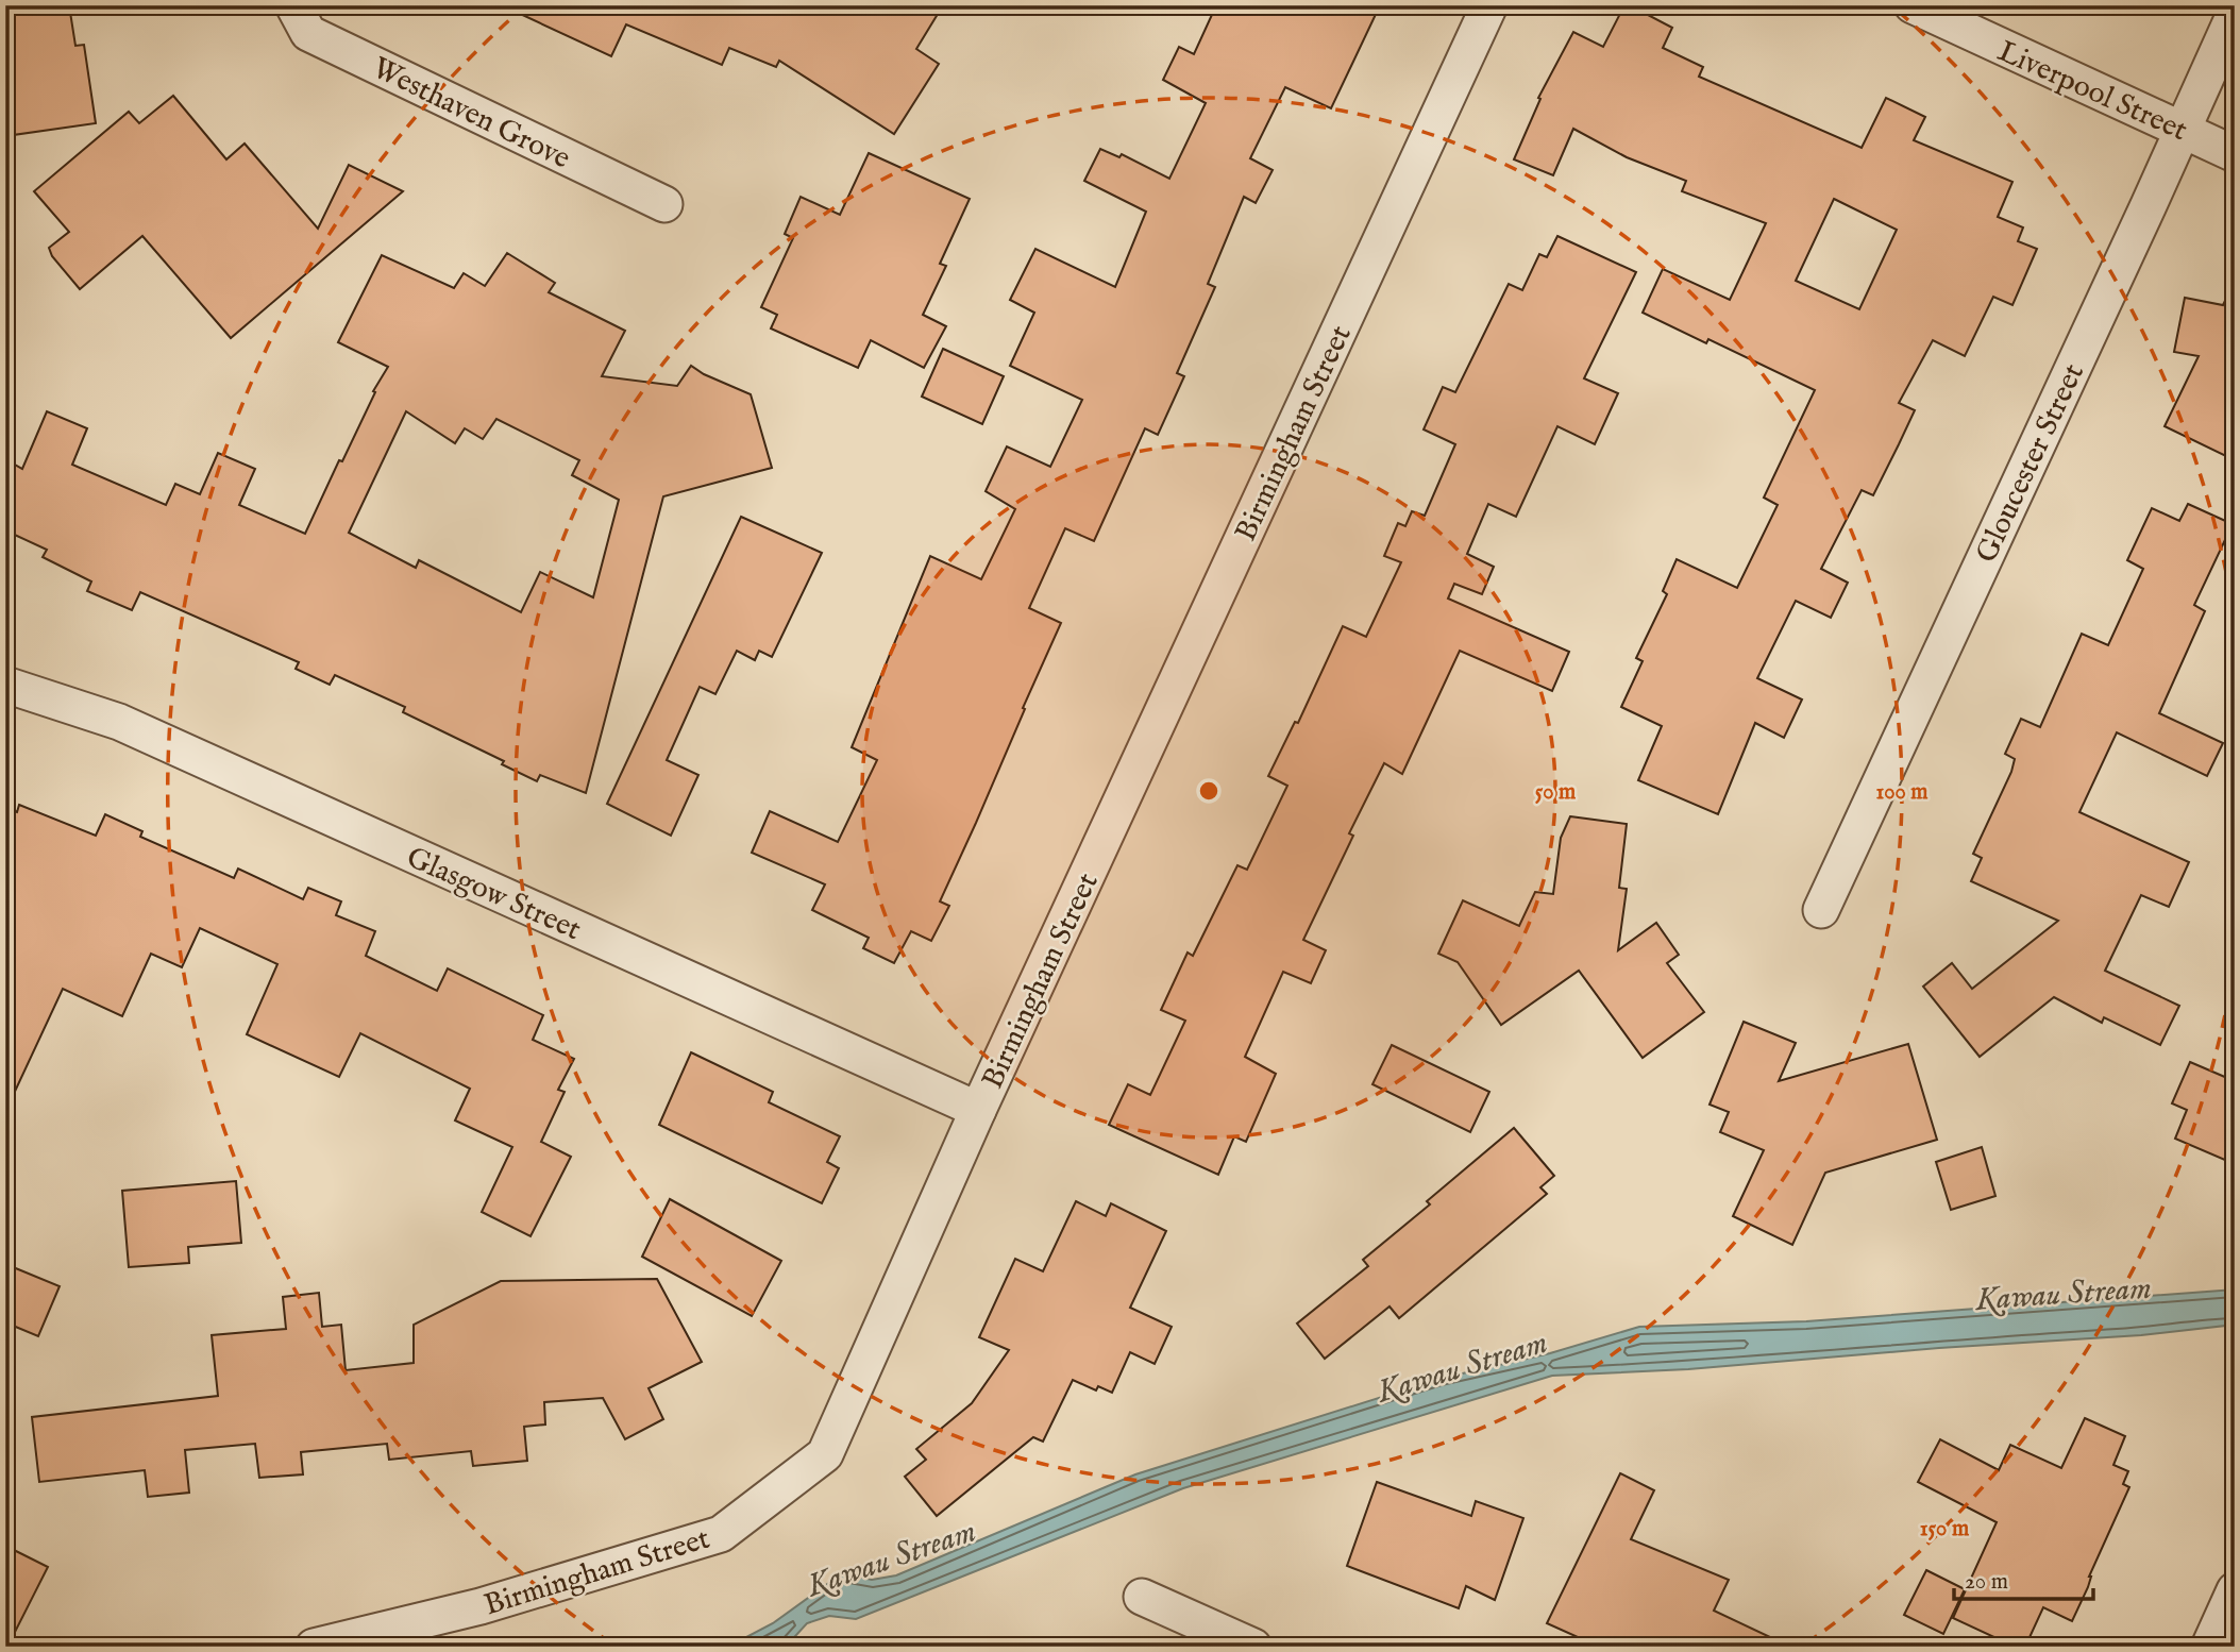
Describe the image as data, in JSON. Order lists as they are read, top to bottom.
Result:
{
  "streets": {
    "street": [
      "Liverpool Street",
      "Westhaven Grove",
      "Birmingham Street",
      "Gloucester Street",
      "Glasgow Street"
    ]
  },
  "crossings": [
    ["Liverpool Street", "Gloucester Street"],
    ["Birmingham Street", "Glasgow Street"]
  ],
  "water": ["Kawau Stream"],
  "scale_bar": "20 m",
  "rings": ["50 m", "100 m", "150 m"]
}
